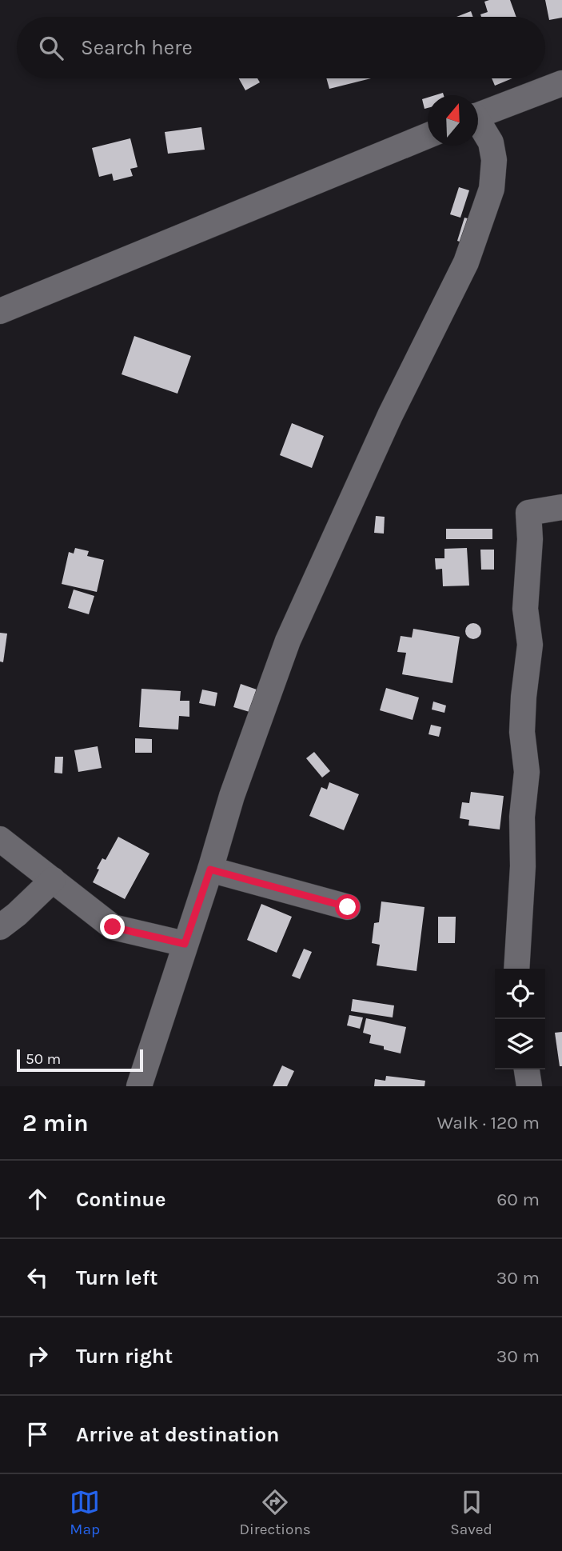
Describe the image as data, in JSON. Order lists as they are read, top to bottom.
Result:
{
  "scale_bar": "50 m",
  "north": "top",
  "page": {
    "search": "Search here",
    "scale": "50 m",
    "heading": ["2 min", "Walk · 120 m"],
    "list": [
      ["Continue", "60 m"],
      ["Turn left", "30 m"],
      ["Turn right", "30 m"],
      "Arrive at destination"
    ],
    "nav": ["Map", "Directions", "Saved"]
  }
}
